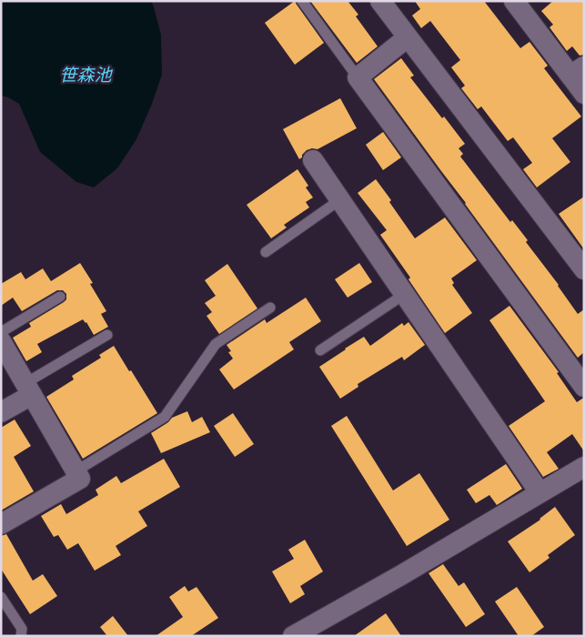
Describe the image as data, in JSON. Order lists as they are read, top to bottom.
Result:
{
  "water": ["笹森池"]
}
